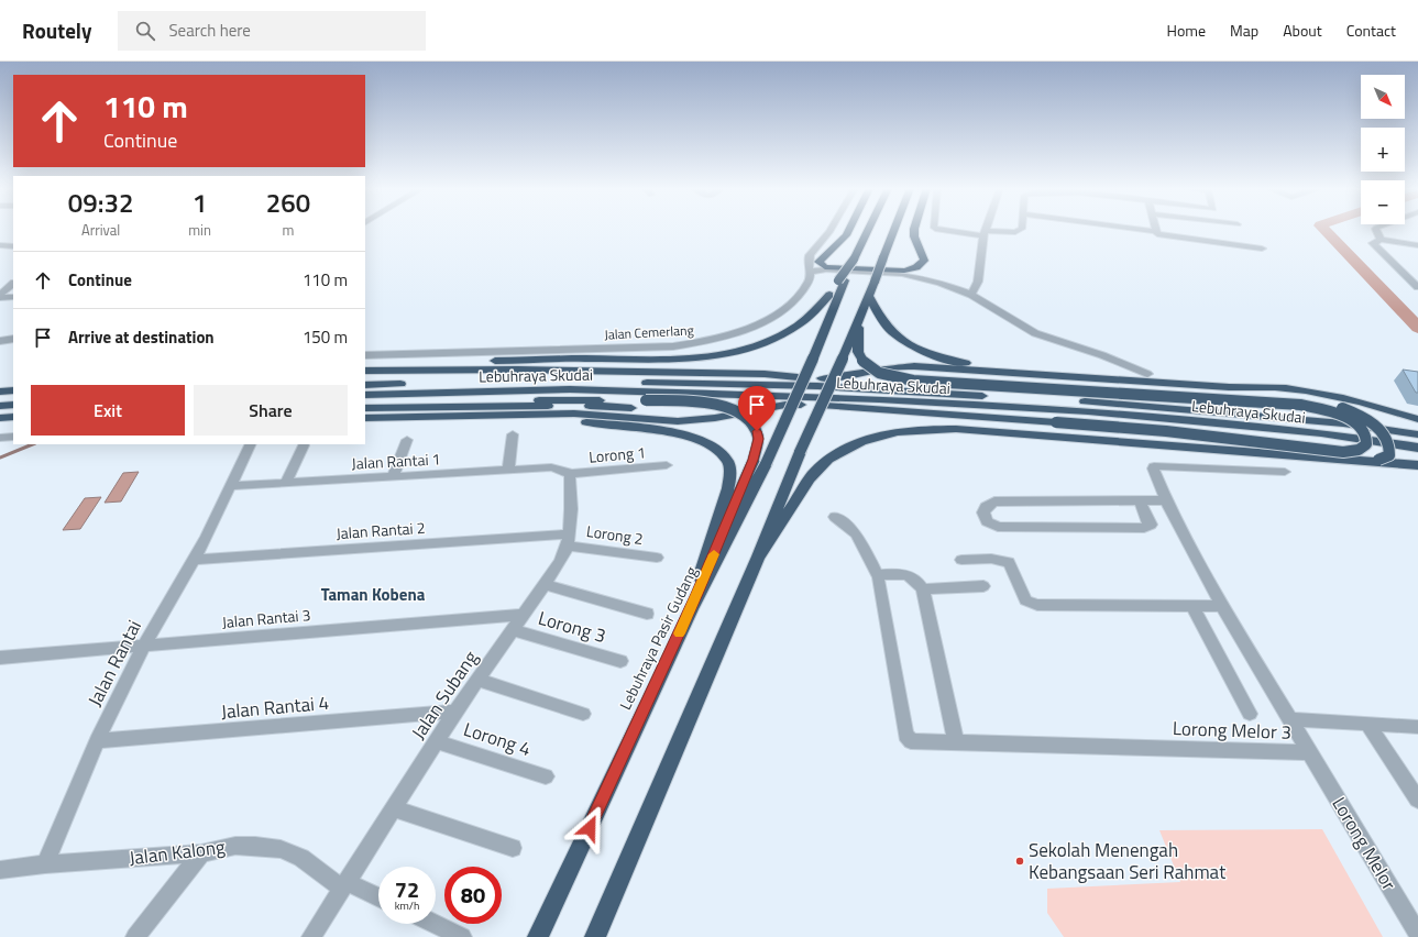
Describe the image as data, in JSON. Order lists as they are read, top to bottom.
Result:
{
  "streets": {
    "highway": ["Lebuhraya Skudai", "Lebuhraya Pasir Gudang"],
    "street": [
      "Jalan Cemerlang",
      "Lorong 1",
      "Jalan Rantai 1",
      "Jalan Rantai 2",
      "Lorong 2",
      "Jalan Rantai 3",
      "Lorong 3",
      "Jalan Rantai",
      "Jalan Subang",
      "Jalan Rantai 4",
      "Lorong Melor 3",
      "Lorong 4",
      "Lorong Melor",
      "Jalan Kalong"
    ]
  },
  "crossings": [
    ["Lorong 1", "Jalan Rantai 1"],
    ["Lorong 1", "Jalan Subang"],
    ["Jalan Rantai 1", "Jalan Rantai"],
    ["Jalan Rantai 1", "Jalan Subang"],
    ["Jalan Rantai 2", "Lorong 2"],
    ["Jalan Rantai 2", "Jalan Rantai"],
    ["Jalan Rantai 2", "Jalan Subang"],
    ["Lorong 2", "Jalan Subang"],
    ["Jalan Rantai 3", "Jalan Rantai"],
    ["Jalan Rantai 3", "Jalan Subang"],
    ["Lorong 3", "Jalan Subang"],
    ["Jalan Rantai", "Jalan Rantai 4"],
    ["Jalan Rantai", "Jalan Kalong"],
    ["Jalan Subang", "Jalan Rantai 4"],
    ["Jalan Subang", "Lorong 4"],
    ["Jalan Subang", "Jalan Kalong"],
    ["Lorong Melor 3", "Lorong Melor"]
  ],
  "districts": ["Taman Kobena"],
  "places": ["Sekolah Menengah Kebangsaan Seri Rahmat"],
  "north": "bottom right",
  "page": {
    "header": "Routely",
    "search": "Search here",
    "nav": [
      "Home",
      "Map",
      "About",
      "Contact"
    ],
    "map_buttons": ["+", "−"],
    "turn": ["110 m", "Continue"],
    "eta": [
      "09:32",
      "Arrival",
      "1",
      "min",
      "260",
      "m"
    ],
    "list": [
      {
        "name": "Continue",
        "value": "110 m"
      },
      {
        "name": "Arrive at destination",
        "value": "150 m"
      }
    ],
    "buttons": ["Exit", "Share"],
    "speed": "72 km/h",
    "limit": "80"
  }
}
